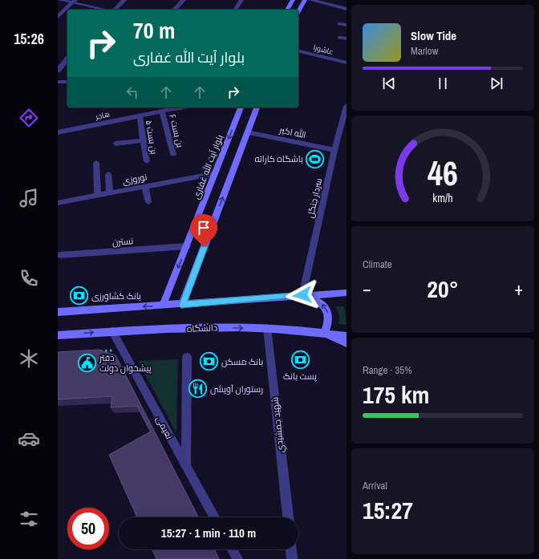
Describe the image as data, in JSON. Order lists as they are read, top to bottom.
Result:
{
  "streets": {
    "main road": ["بلوار آیت الله غفاری", "دانشگاه"],
    "street": [
      "عاشورا",
      "هاجر",
      "بن بست ۶",
      "الله اکبر",
      "بن بست ۵",
      "نوروزی",
      "سردار جنگل",
      "نسترن",
      "شهيد جمشيدي",
      "نعیمی"
    ]
  },
  "crossings": [
    ["هاجر", "بن بست ۶"],
    ["هاجر", "بن بست ۵"],
    ["الله اکبر", "سردار جنگل"],
    ["بلوار آیت الله غفاری", "نوروزی"],
    ["بلوار آیت الله غفاری", "نسترن"],
    ["دانشگاه", "شهيد جمشيدي"],
    ["دانشگاه", "نعیمی"]
  ],
  "places": {
    "sports": ["باشگاه کاراته"],
    "bank": ["بانک کشاورزی", "پست بانک", "بانک مسکن"],
    "public building": ["دفتر پیشخوان دولت"],
    "restaurant": ["رستوران آویشن"]
  },
  "page": {
    "tabs": "15:26",
    "turn": ["70 m", "بلوار آیت الله غفاری"],
    "song": ["Slow Tide", "Marlow"],
    "tile": [
      "Climate",
      ["Range · 35%", "175 km"],
      ["Arrival", "15:27"]
    ],
    "heat": ["−", "20°", "+"],
    "limit": "50",
    "trip": "15:27 · 1 min · 110 m",
    "gauge": ["46", "km/h"]
  }
}
